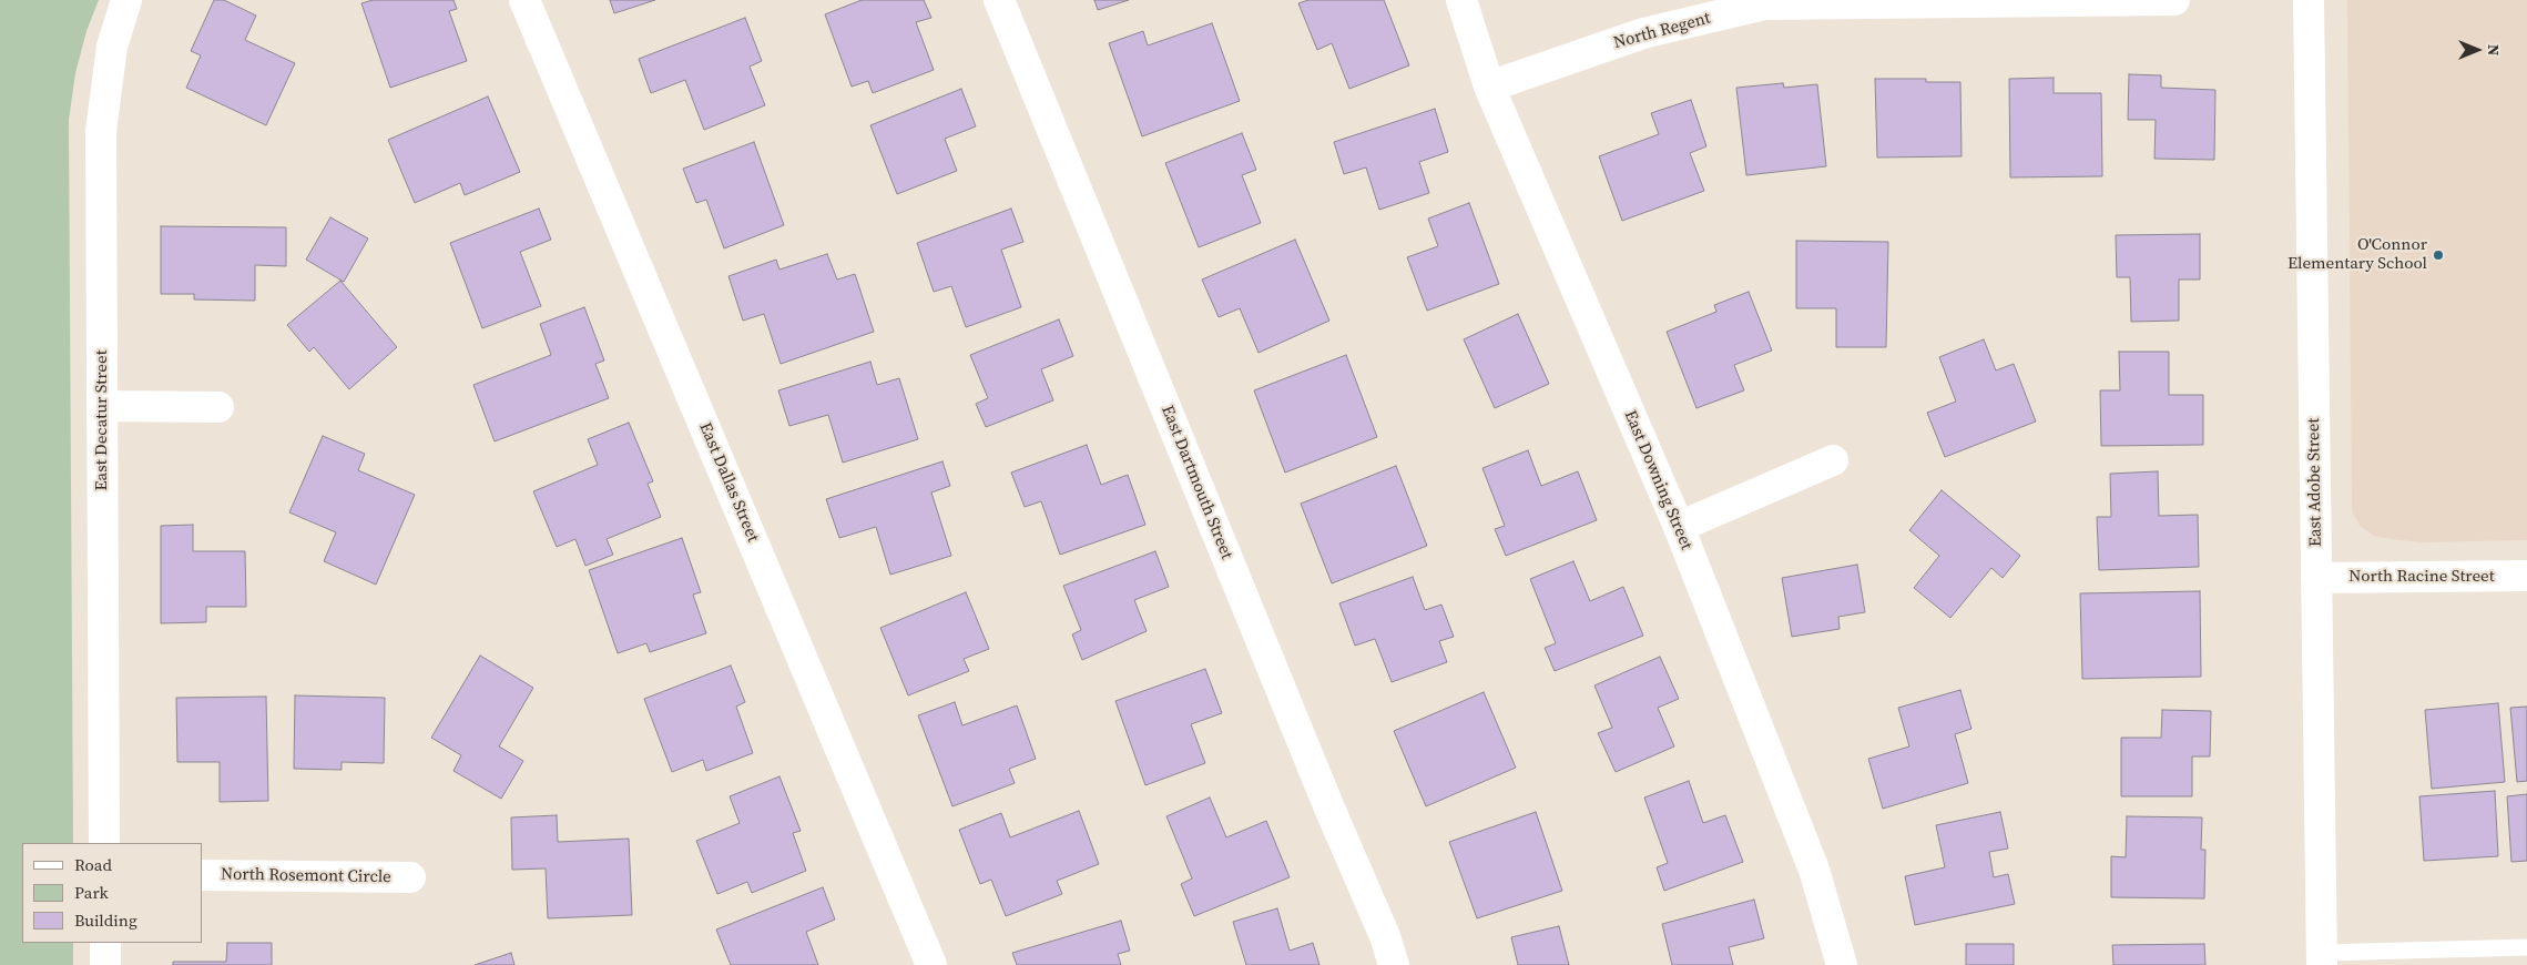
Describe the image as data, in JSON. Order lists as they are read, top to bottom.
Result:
{
  "streets": {
    "street": [
      "North Regent",
      "East Decatur Street",
      "East Downing Street",
      "East Dallas Street",
      "East Dartmouth Street",
      "East Adobe Street",
      "North Racine Street",
      "North Rosemont Circle"
    ]
  },
  "crossings": [
    ["North Regent", "East Downing Street"],
    ["East Adobe Street", "North Racine Street"]
  ],
  "places": ["O'Connor Elementary School"],
  "legend": ["Road", "Park", "Building"],
  "north": "right"
}
